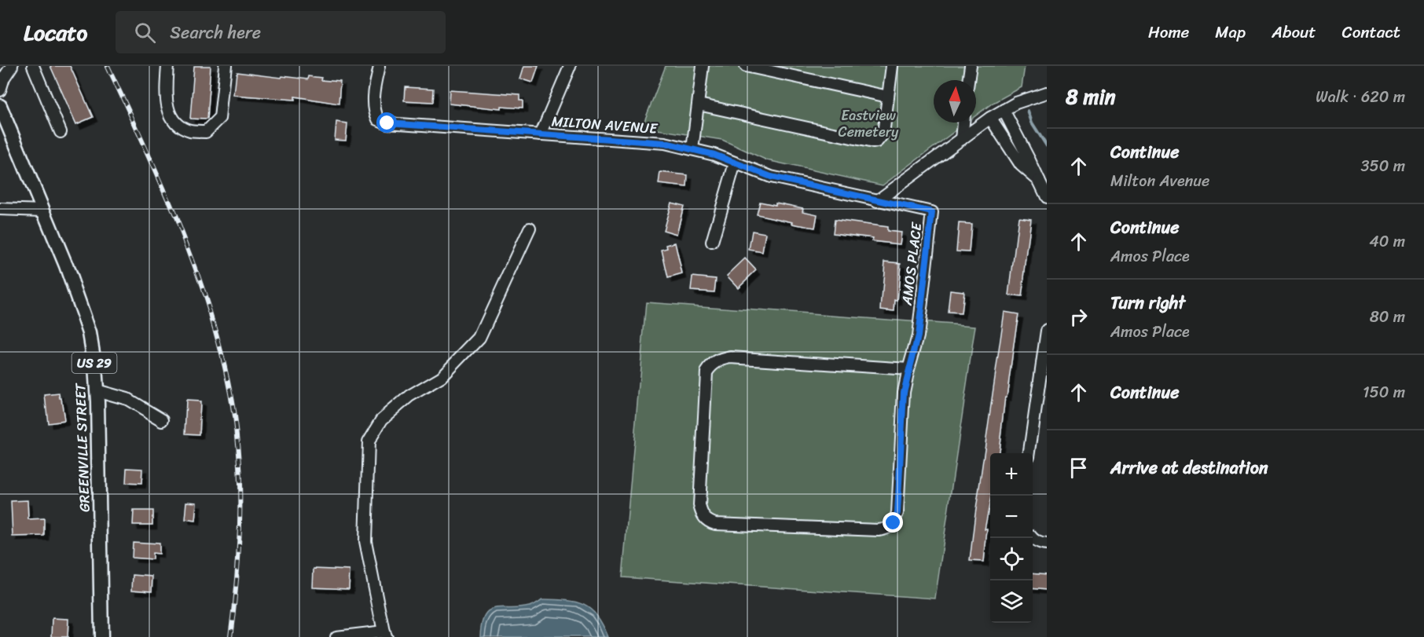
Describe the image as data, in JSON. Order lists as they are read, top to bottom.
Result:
{
  "streets": {
    "main road": ["US 29", "GREENVILLE STREET"],
    "street": ["MILTON AVENUE", "AMOS PLACE"]
  },
  "crossings": [
    ["MILTON AVENUE", "AMOS PLACE"]
  ],
  "parks": ["Eastview Cemetery"],
  "north": "top",
  "page": {
    "header": "Locato",
    "search": "Search here",
    "nav": [
      "Home",
      "Map",
      "About",
      "Contact"
    ],
    "heading": ["8 min", "Walk · 620 m"],
    "list": [
      ["Continue", "Milton Avenue", "350 m"],
      ["Continue", "Amos Place", "40 m"],
      ["Turn right", "Amos Place", "80 m"],
      ["Continue", "150 m"],
      "Arrive at destination"
    ],
    "map_buttons": ["+", "−"]
  }
}
